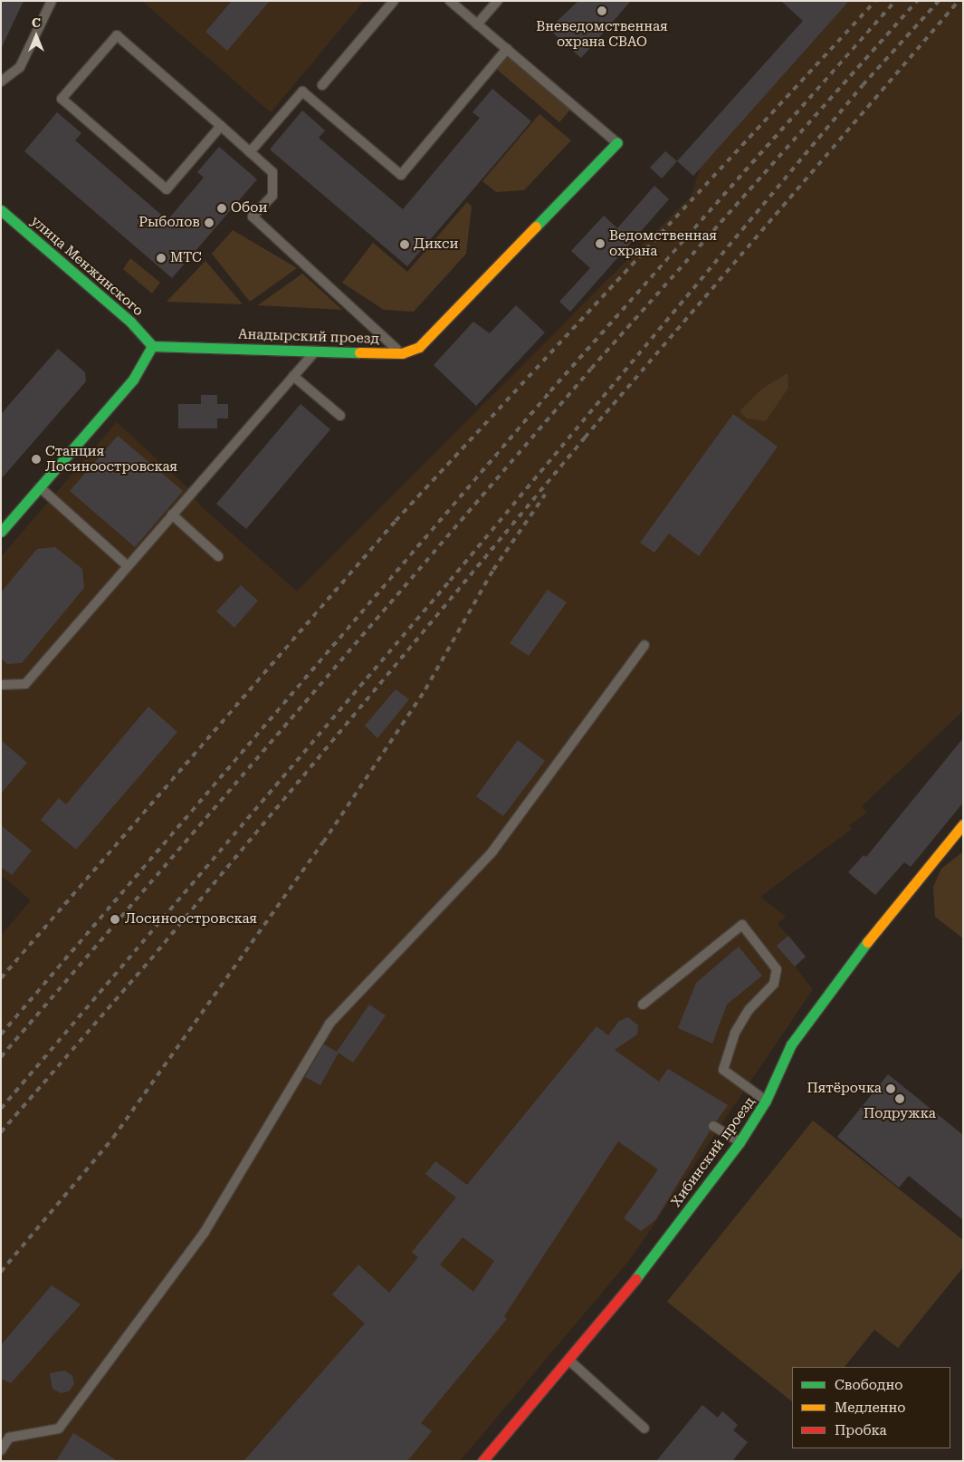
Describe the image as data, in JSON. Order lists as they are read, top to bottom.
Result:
{
  "streets": {
    "street": ["улица Менжинского", "Анадырский проезд", "Хибинский проезд"]
  },
  "crossings": [
    ["улица Менжинского", "Анадырский проезд"]
  ],
  "places": [
    "Вневедомственная охрана СВАО",
    "Обои",
    "Рыболов",
    "Ведомственная охрана",
    "Дикси",
    "МТС",
    "Станция Лосиноостровская",
    "Лосиноостровская",
    "Пятёрочка",
    "Подружка"
  ],
  "legend": ["Свободно", "Медленно", "Пробка"],
  "north": "top"
}
